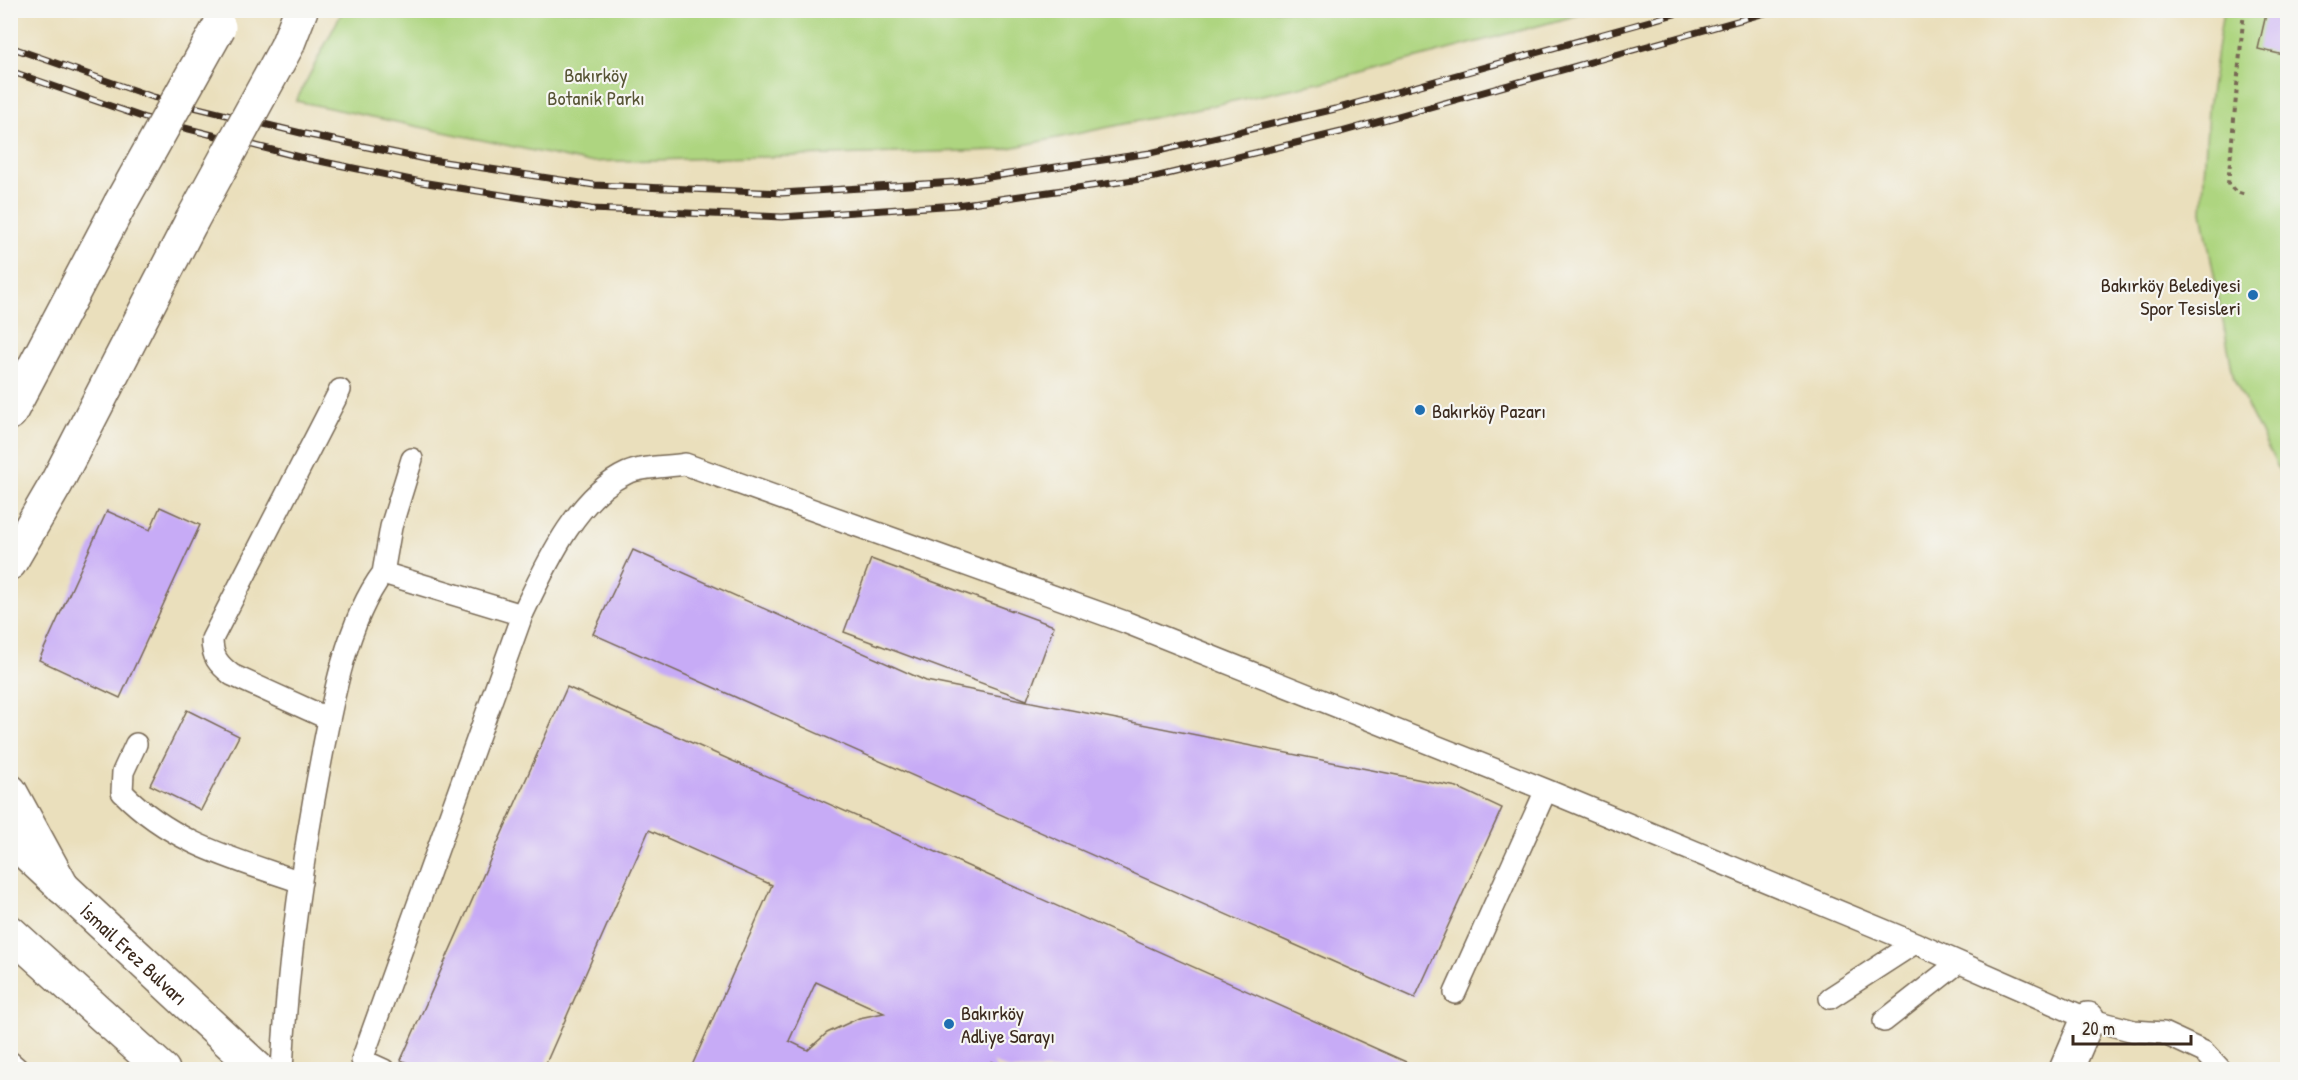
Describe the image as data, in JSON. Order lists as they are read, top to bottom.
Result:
{
  "streets": {
    "main road": ["İsmail Erez Bulvarı"]
  },
  "parks": ["Bakırköy Botanik Parkı"],
  "places": ["Bakırköy Belediyesi Spor Tesisleri", "Bakırköy Pazarı", "Bakırköy Adliye Sarayı"],
  "scale_bar": "20 m"
}
